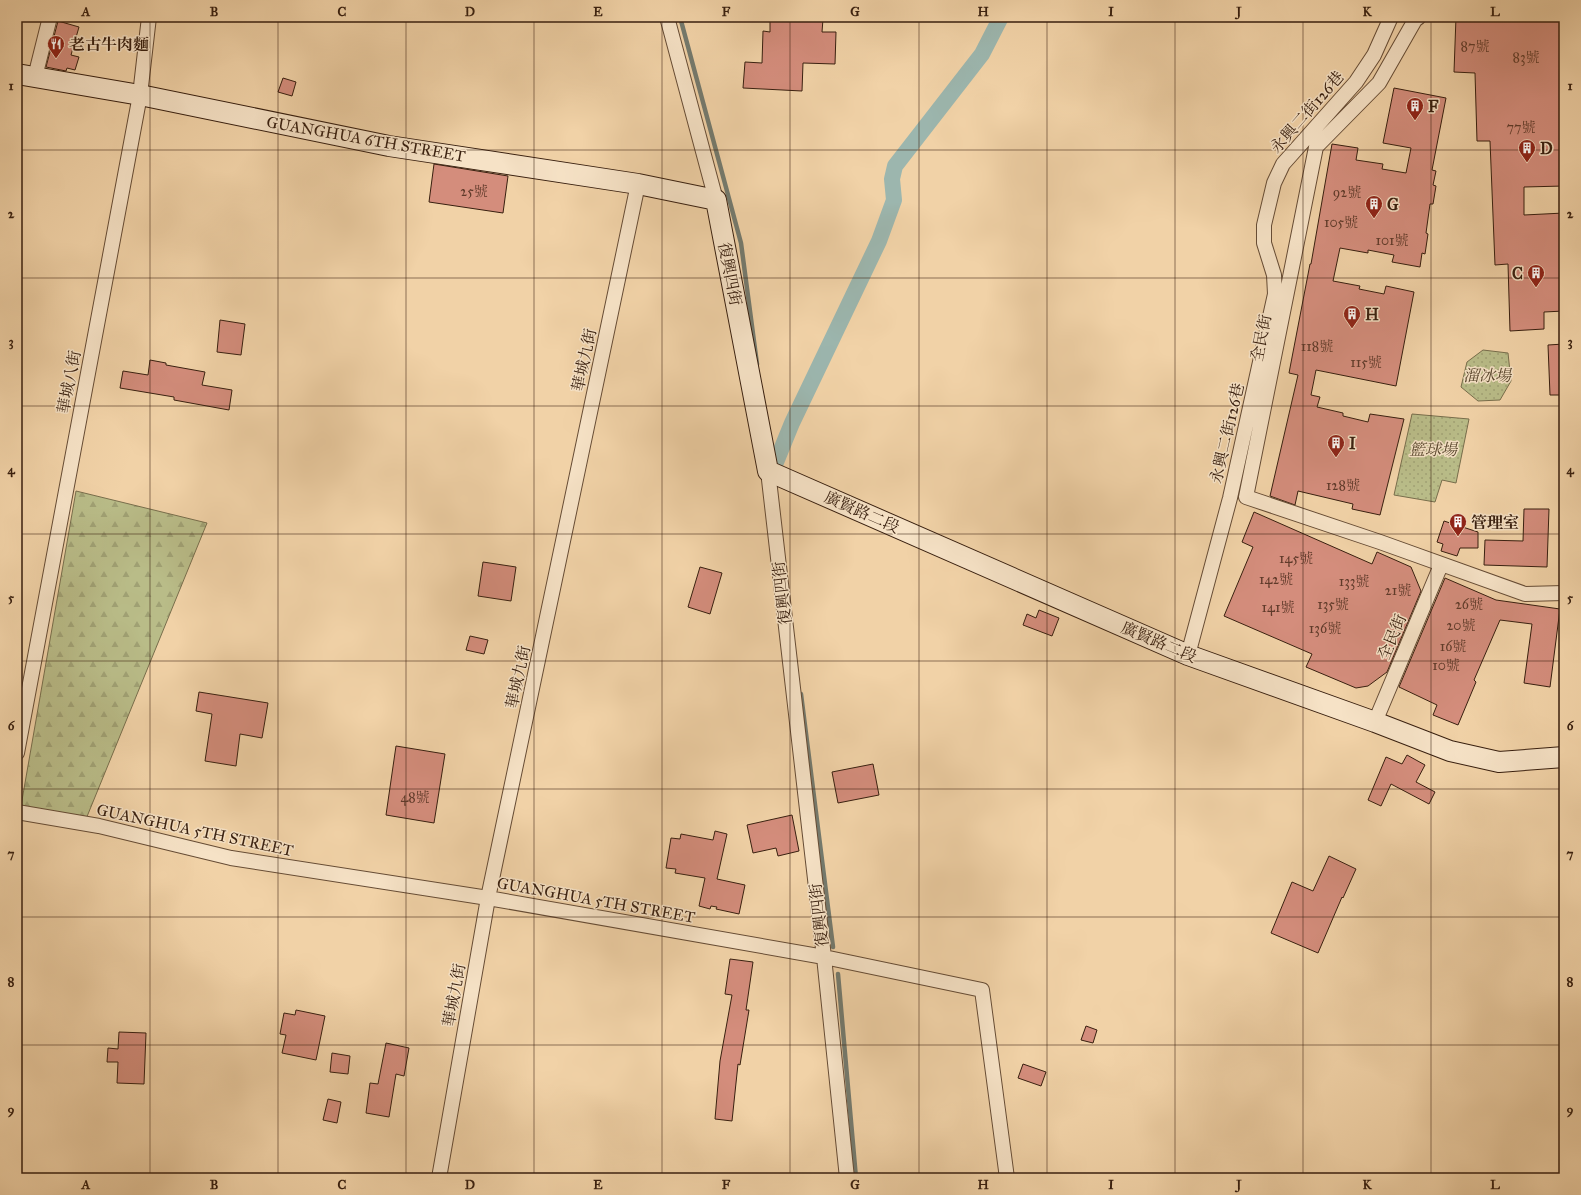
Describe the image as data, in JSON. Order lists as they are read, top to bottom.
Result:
{
  "streets": {
    "street": [
      "永興二街126巷",
      "GUANGHUA 6TH STREET",
      "復興四街",
      "全民街",
      "華城九街",
      "華城八街",
      "廣賢路二段",
      "GUANGHUA 5TH STREET"
    ]
  },
  "crossings": [
    ["永興二街126巷", "廣賢路二段"],
    ["GUANGHUA 6TH STREET", "復興四街"],
    ["GUANGHUA 6TH STREET", "華城九街"],
    ["GUANGHUA 6TH STREET", "華城八街"],
    ["復興四街", "廣賢路二段"],
    ["復興四街", "GUANGHUA 5TH STREET"],
    ["全民街", "廣賢路二段"],
    ["華城九街", "GUANGHUA 5TH STREET"]
  ],
  "parks": ["溜冰場", "籃球場"],
  "places": {
    "restaurant": ["老古牛肉麵"],
    "building": [
      "F",
      "D",
      "G",
      "C",
      "H",
      "I",
      "管理室"
    ]
  },
  "house_numbers": [
    "87號",
    "83號",
    "77號",
    "25號",
    "92號",
    "105號",
    "101號",
    "118號",
    "115號",
    "128號",
    "145號",
    "142號",
    "133號",
    "21號",
    "135號",
    "26號",
    "141號",
    "20號",
    "136號",
    "16號",
    "10號",
    "48號"
  ],
  "grid": {
    "columns": [
      "A",
      "B",
      "C",
      "D",
      "E",
      "F",
      "G",
      "H",
      "I",
      "J",
      "K",
      "L"
    ],
    "rows": [
      "1",
      "2",
      "3",
      "4",
      "5",
      "6",
      "7",
      "8",
      "9"
    ]
  }
}
